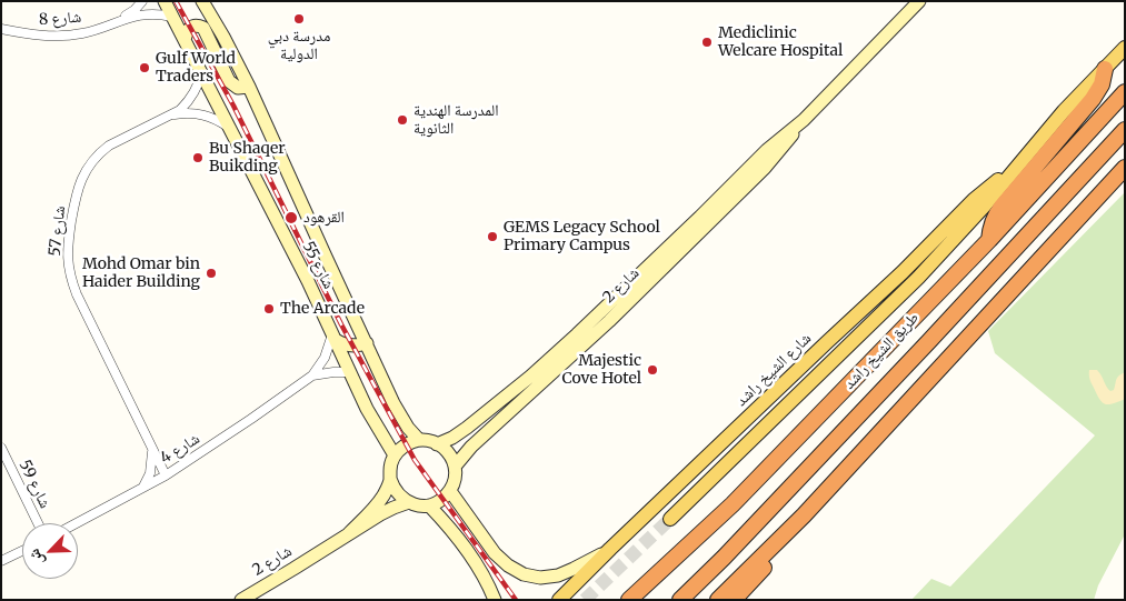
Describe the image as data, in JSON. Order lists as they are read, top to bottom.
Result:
{
  "streets": {
    "highway": ["طريق الشيخ راشد"],
    "main road": ["شارع الشيخ راشد"],
    "street": [
      "شارع 8",
      "شارع 57",
      "شارع 55",
      "شارع 2",
      "شارع 4",
      "شارع 59"
    ]
  },
  "crossings": [
    ["شارع 8", "شارع 55"],
    ["شارع 57", "شارع 55"],
    ["شارع 57", "شارع 4"],
    ["شارع 55", "شارع 2"],
    ["شارع 55", "شارع 4"]
  ],
  "places": [
    "مدرسة دبي الدولية",
    "Mediclinic Welcare Hospital",
    "Gulf World Traders",
    "المدرسة الهندية الثانوية",
    "Bu Shaqer Buikding",
    "القرهود",
    "GEMS Legacy School Primary Campus",
    "Mohd Omar bin Haider Building",
    "The Arcade",
    "Majestic Cove Hotel"
  ],
  "north": "bottom left"
}
